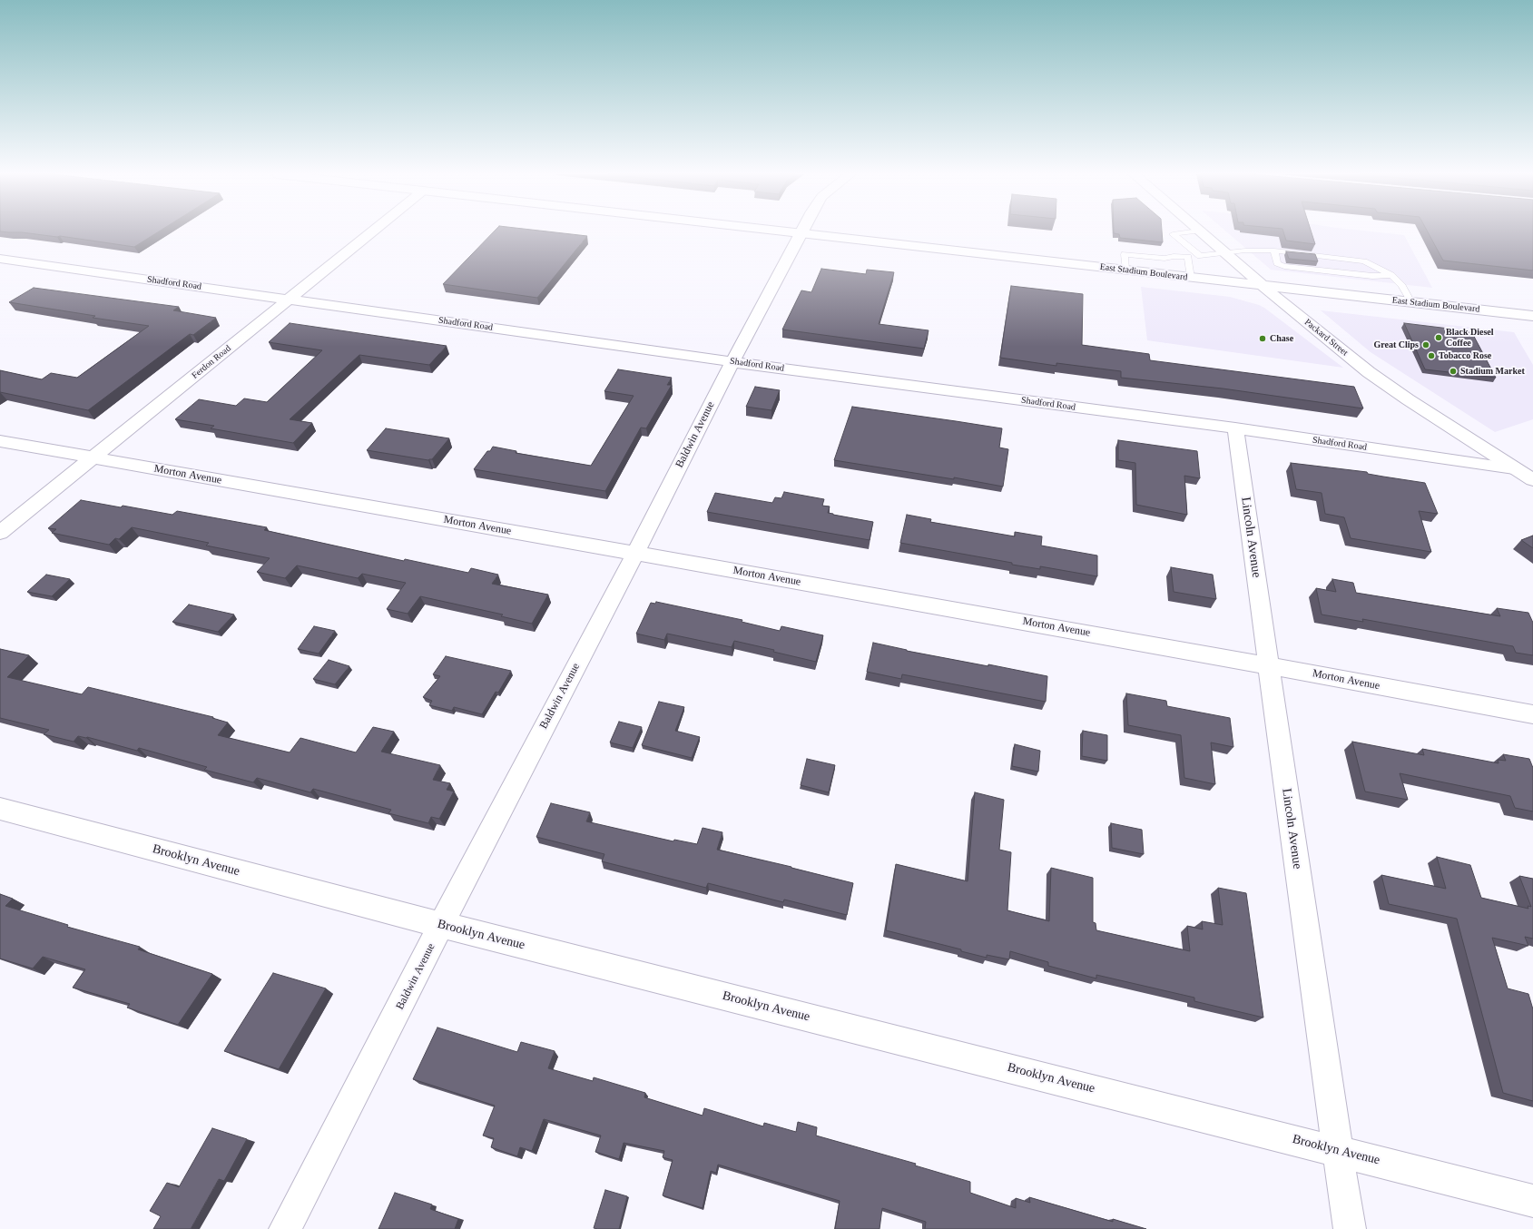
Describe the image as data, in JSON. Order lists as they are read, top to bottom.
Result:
{
  "streets": {
    "street": [
      "East Stadium Boulevard",
      "Shadford Road",
      "Packard Street",
      "Ferdon Road",
      "Baldwin Avenue",
      "Morton Avenue",
      "Lincoln Avenue",
      "Brooklyn Avenue"
    ]
  },
  "crossings": [
    ["East Stadium Boulevard", "Packard Street"],
    ["East Stadium Boulevard", "Baldwin Avenue"],
    ["Shadford Road", "Packard Street"],
    ["Shadford Road", "Ferdon Road"],
    ["Shadford Road", "Baldwin Avenue"],
    ["Shadford Road", "Lincoln Avenue"],
    ["Ferdon Road", "Morton Avenue"],
    ["Baldwin Avenue", "Morton Avenue"],
    ["Baldwin Avenue", "Brooklyn Avenue"],
    ["Morton Avenue", "Lincoln Avenue"],
    ["Lincoln Avenue", "Brooklyn Avenue"]
  ],
  "places": [
    "Black Diesel Coffee",
    "Chase",
    "Great Clips",
    "Tobacco Rose",
    "Stadium Market"
  ]
}
